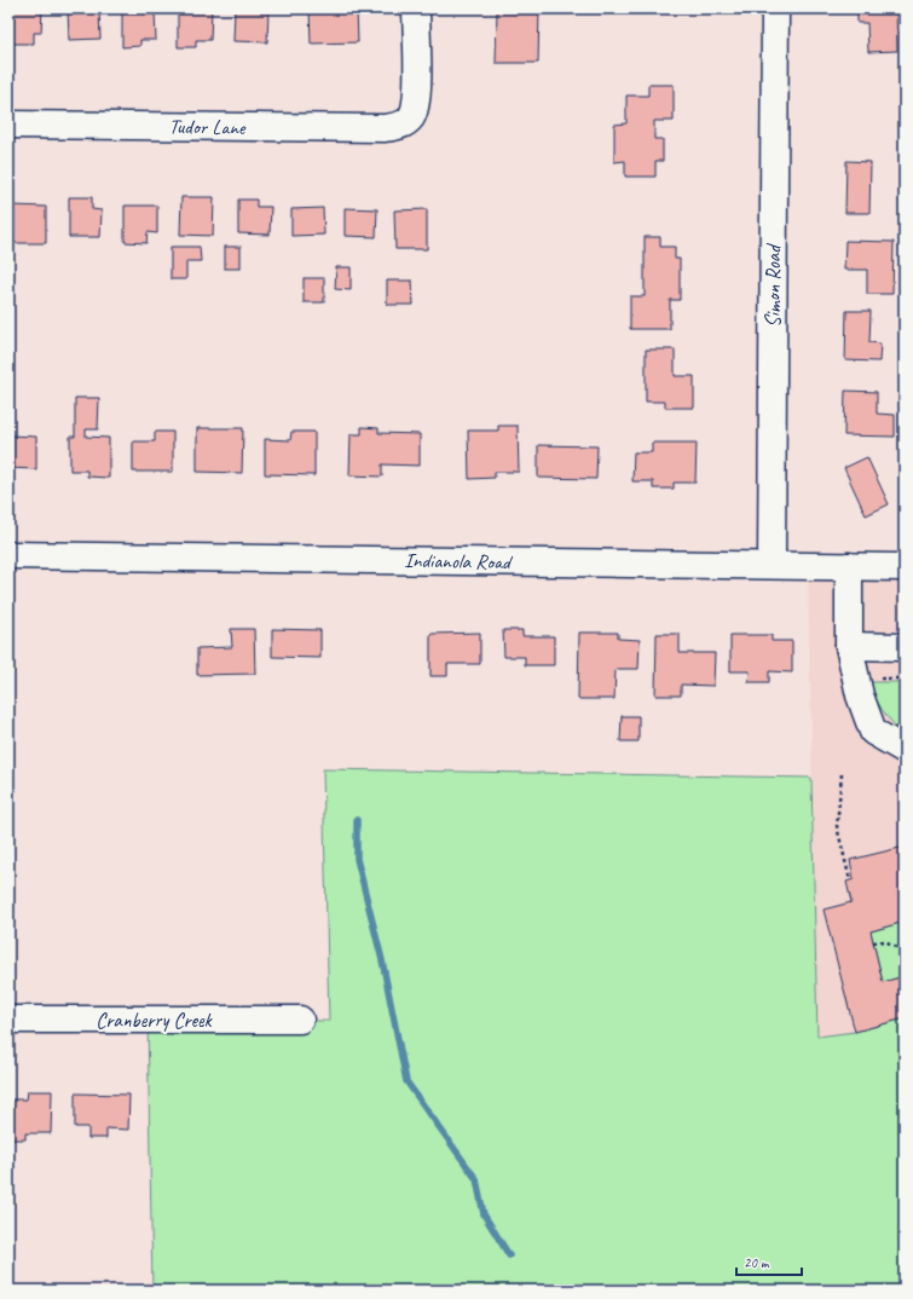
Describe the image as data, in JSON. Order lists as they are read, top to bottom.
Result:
{
  "streets": {
    "street": [
      "Tudor Lane",
      "Simon Road",
      "Indianola Road",
      "Cranberry Creek"
    ]
  },
  "crossings": [
    ["Simon Road", "Indianola Road"]
  ],
  "scale_bar": "20 m"
}
